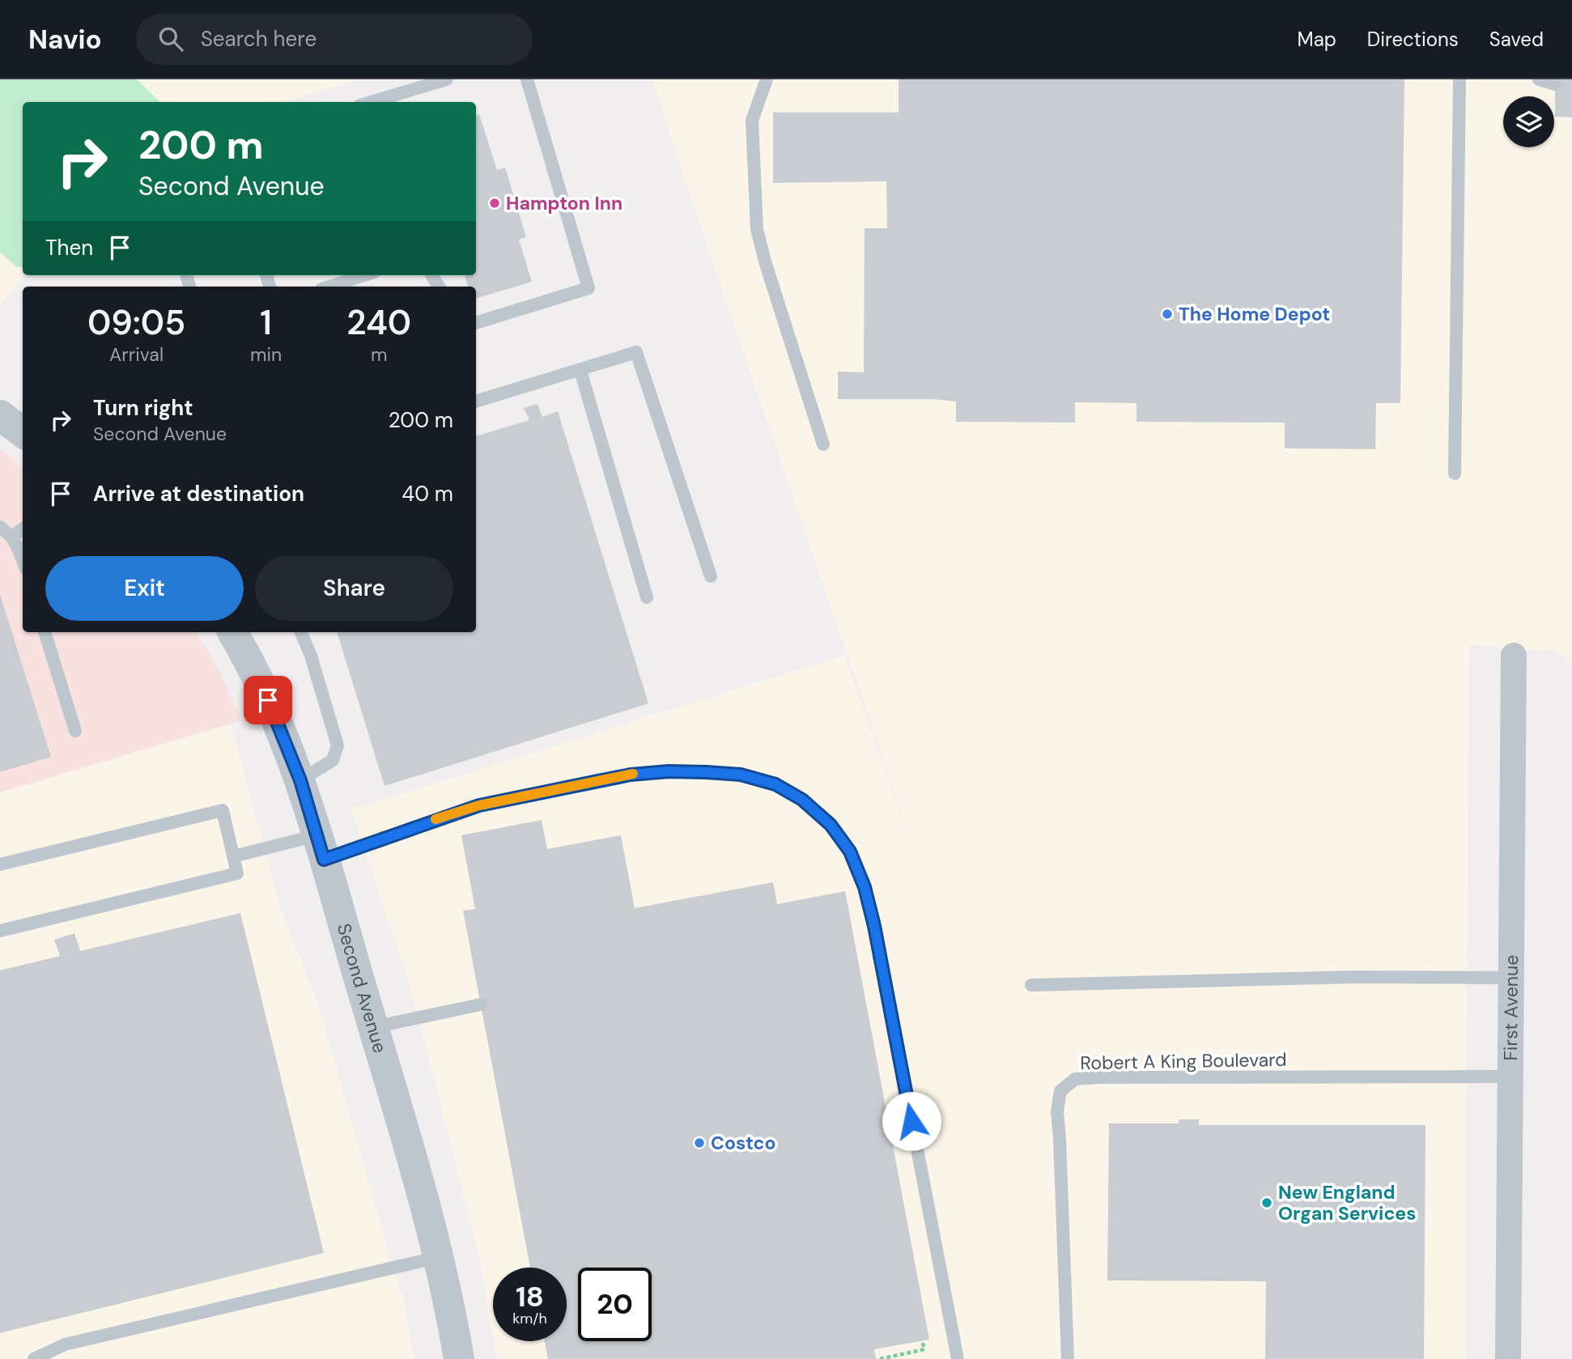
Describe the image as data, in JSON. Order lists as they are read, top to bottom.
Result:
{
  "streets": {
    "street": ["Second Avenue", "First Avenue"],
    "lane": ["Robert A King Boulevard"]
  },
  "crossings": [
    ["First Avenue", "Robert A King Boulevard"]
  ],
  "places": [
    "Hampton Inn",
    "The Home Depot",
    "Costco",
    "New England Organ Services"
  ],
  "page": {
    "header": "Navio",
    "search": "Search here",
    "nav": ["Map", "Directions", "Saved"],
    "turn": ["200 m", "Second Avenue"],
    "then": "Then",
    "eta": [
      "09:05",
      "Arrival",
      "1",
      "min",
      "240",
      "m"
    ],
    "list": [
      {
        "name": "Turn right",
        "note": "Second Avenue",
        "value": "200 m"
      },
      {
        "name": "Arrive at destination",
        "value": "40 m"
      }
    ],
    "buttons": ["Exit", "Share"],
    "speed": "18 km/h",
    "limit": "20"
  }
}
